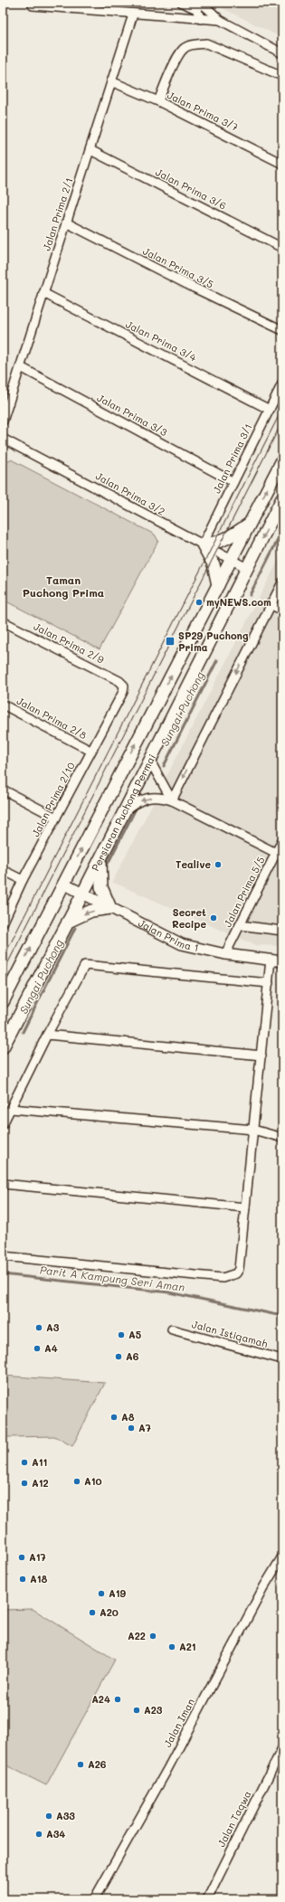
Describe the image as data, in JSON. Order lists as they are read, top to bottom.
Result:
{
  "streets": {
    "main road": ["Persiaran Puchong Permai"],
    "street": [
      "Jalan Prima 3/7",
      "Jalan Prima 3/6",
      "Jalan Prima 2/1",
      "Jalan Prima 3/5",
      "Jalan Prima 3/4",
      "Jalan Prima 3/3",
      "Jalan Prima 3/1",
      "Jalan Prima 3/2",
      "Jalan Prima 2/9",
      "Jalan Prima 2/8",
      "Jalan Prima 2/10",
      "Jalan Prima 5/5",
      "Jalan Prima 1",
      "Jalan Istiqamah",
      "Jalan Iman",
      "Jalan Taqwa"
    ]
  },
  "crossings": [
    ["Jalan Prima 3/7", "Jalan Prima 2/1"],
    ["Jalan Prima 3/6", "Jalan Prima 2/1"],
    ["Jalan Prima 2/1", "Jalan Prima 3/5"],
    ["Jalan Prima 2/1", "Jalan Prima 3/4"],
    ["Jalan Prima 2/1", "Jalan Prima 3/3"],
    ["Jalan Prima 3/4", "Jalan Prima 3/1"],
    ["Jalan Prima 3/3", "Jalan Prima 3/1"],
    ["Jalan Prima 3/1", "Jalan Prima 3/2"],
    ["Jalan Prima 3/2", "Persiaran Puchong Permai"],
    ["Jalan Prima 2/9", "Jalan Prima 2/10"],
    ["Jalan Prima 2/8", "Jalan Prima 2/10"],
    ["Persiaran Puchong Permai", "Jalan Prima 1"],
    ["Jalan Prima 5/5", "Jalan Prima 1"]
  ],
  "districts": ["Taman Puchong Prima"],
  "water": ["Sungai Puchong", "Parit A Kampung Seri Aman"],
  "places": {
    "other": [
      "myNEWS.com",
      "Tealive",
      "Secret Recipe",
      "A3",
      "A5",
      "A4",
      "A6",
      "A8",
      "A7",
      "A11",
      "A10",
      "A12",
      "A17",
      "A18",
      "A19",
      "A20",
      "A22",
      "A21",
      "A24",
      "A23",
      "A26",
      "A33",
      "A34"
    ],
    "transit": ["SP29 Puchong Prima"]
  }
}
